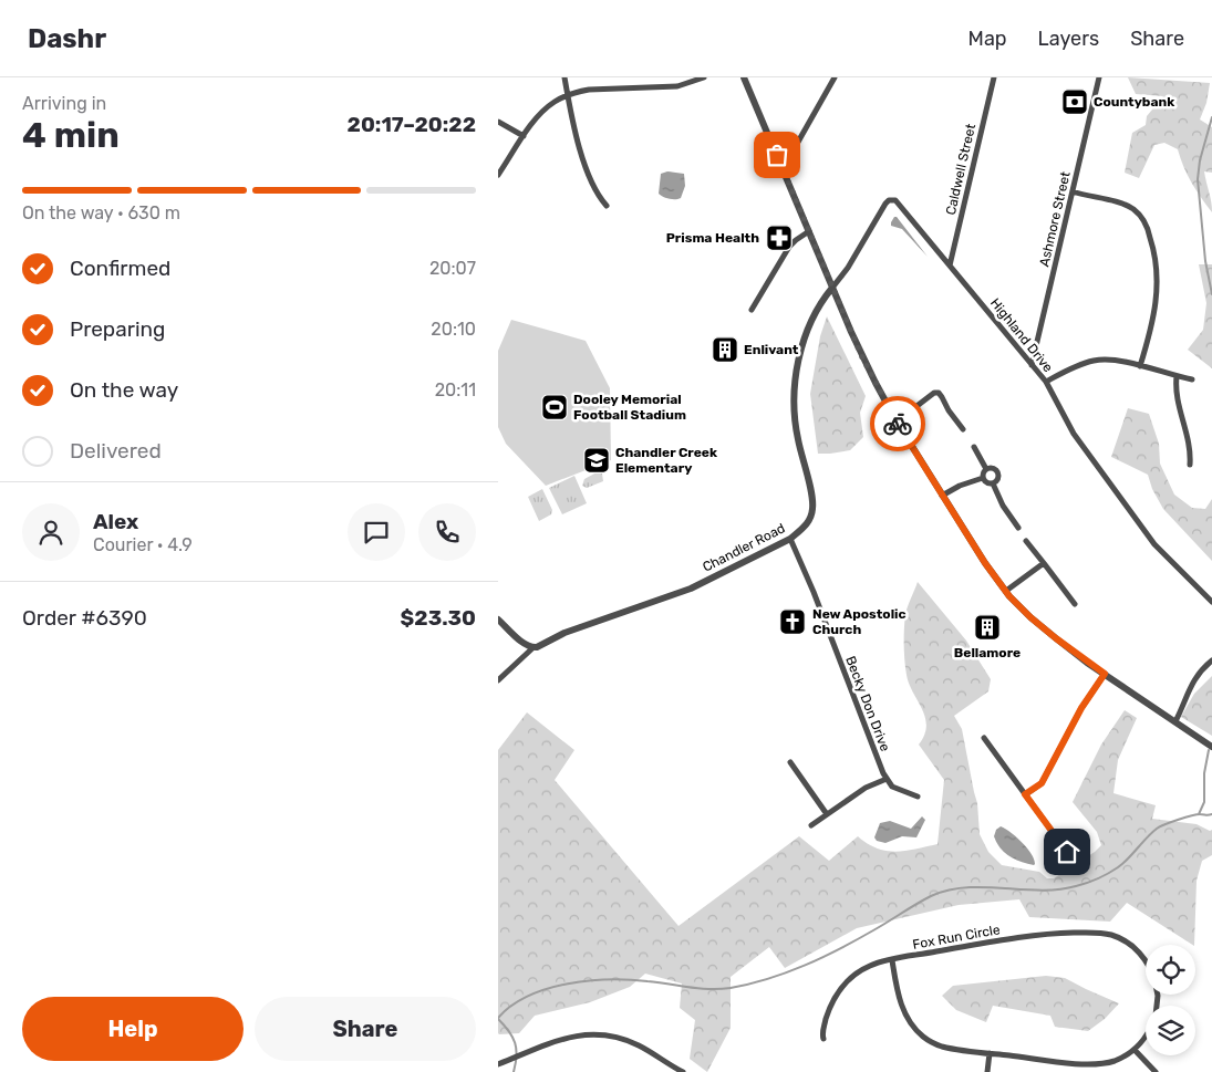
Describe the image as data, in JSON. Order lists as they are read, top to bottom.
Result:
{
  "streets": {
    "street": [
      "Caldwell Street",
      "Ashmore Street",
      "Highland Drive",
      "Chandler Road",
      "Becky Don Drive",
      "Fox Run Circle"
    ]
  },
  "crossings": [
    ["Caldwell Street", "Highland Drive"],
    ["Ashmore Street", "Highland Drive"],
    ["Highland Drive", "Chandler Road"],
    ["Chandler Road", "Becky Don Drive"]
  ],
  "places": {
    "bank": ["Countybank"],
    "pharmacy": ["Prisma Health"],
    "building": ["Enlivant", "Bellamore"],
    "sports": ["Dooley Memorial Football Stadium"],
    "school or university": ["Chandler Creek Elementary"],
    "church": ["New Apostolic Church"]
  },
  "page": {
    "header": "Dashr",
    "nav": ["Map", "Layers", "Share"],
    "heading": ["4 min", "Arriving in", "20:17–20:22"],
    "panel": [
      "Alex",
      "Courier · 4.9",
      "Order #6390",
      "$23.30"
    ],
    "bar": "On the way · 630 m",
    "list": [
      ["Confirmed", "20:07"],
      ["Preparing", "20:10"],
      ["On the way", "20:11"],
      "Delivered"
    ],
    "buttons": ["Help", "Share"]
  }
}
